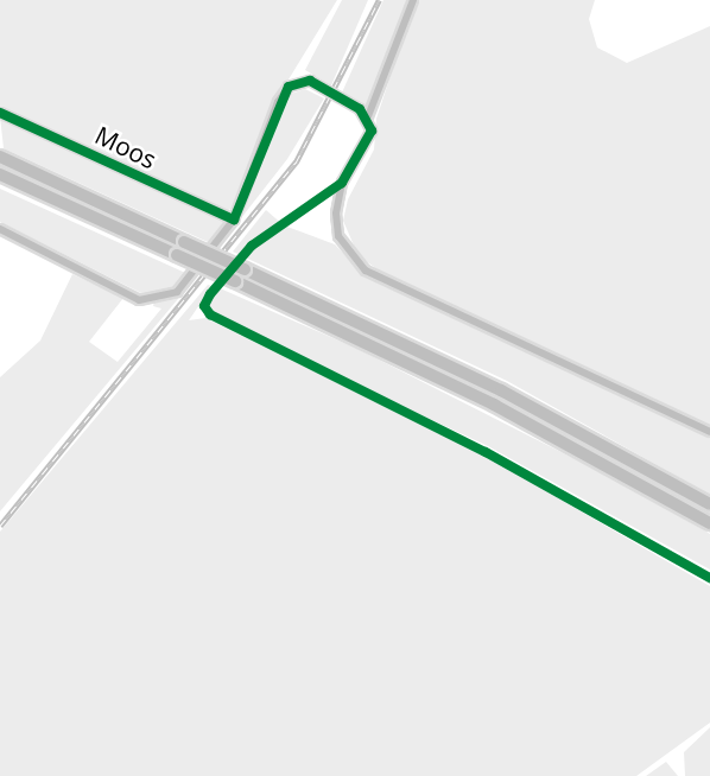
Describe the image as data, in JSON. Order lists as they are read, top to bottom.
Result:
{
  "streets": {
    "street": ["Moos"]
  }
}
